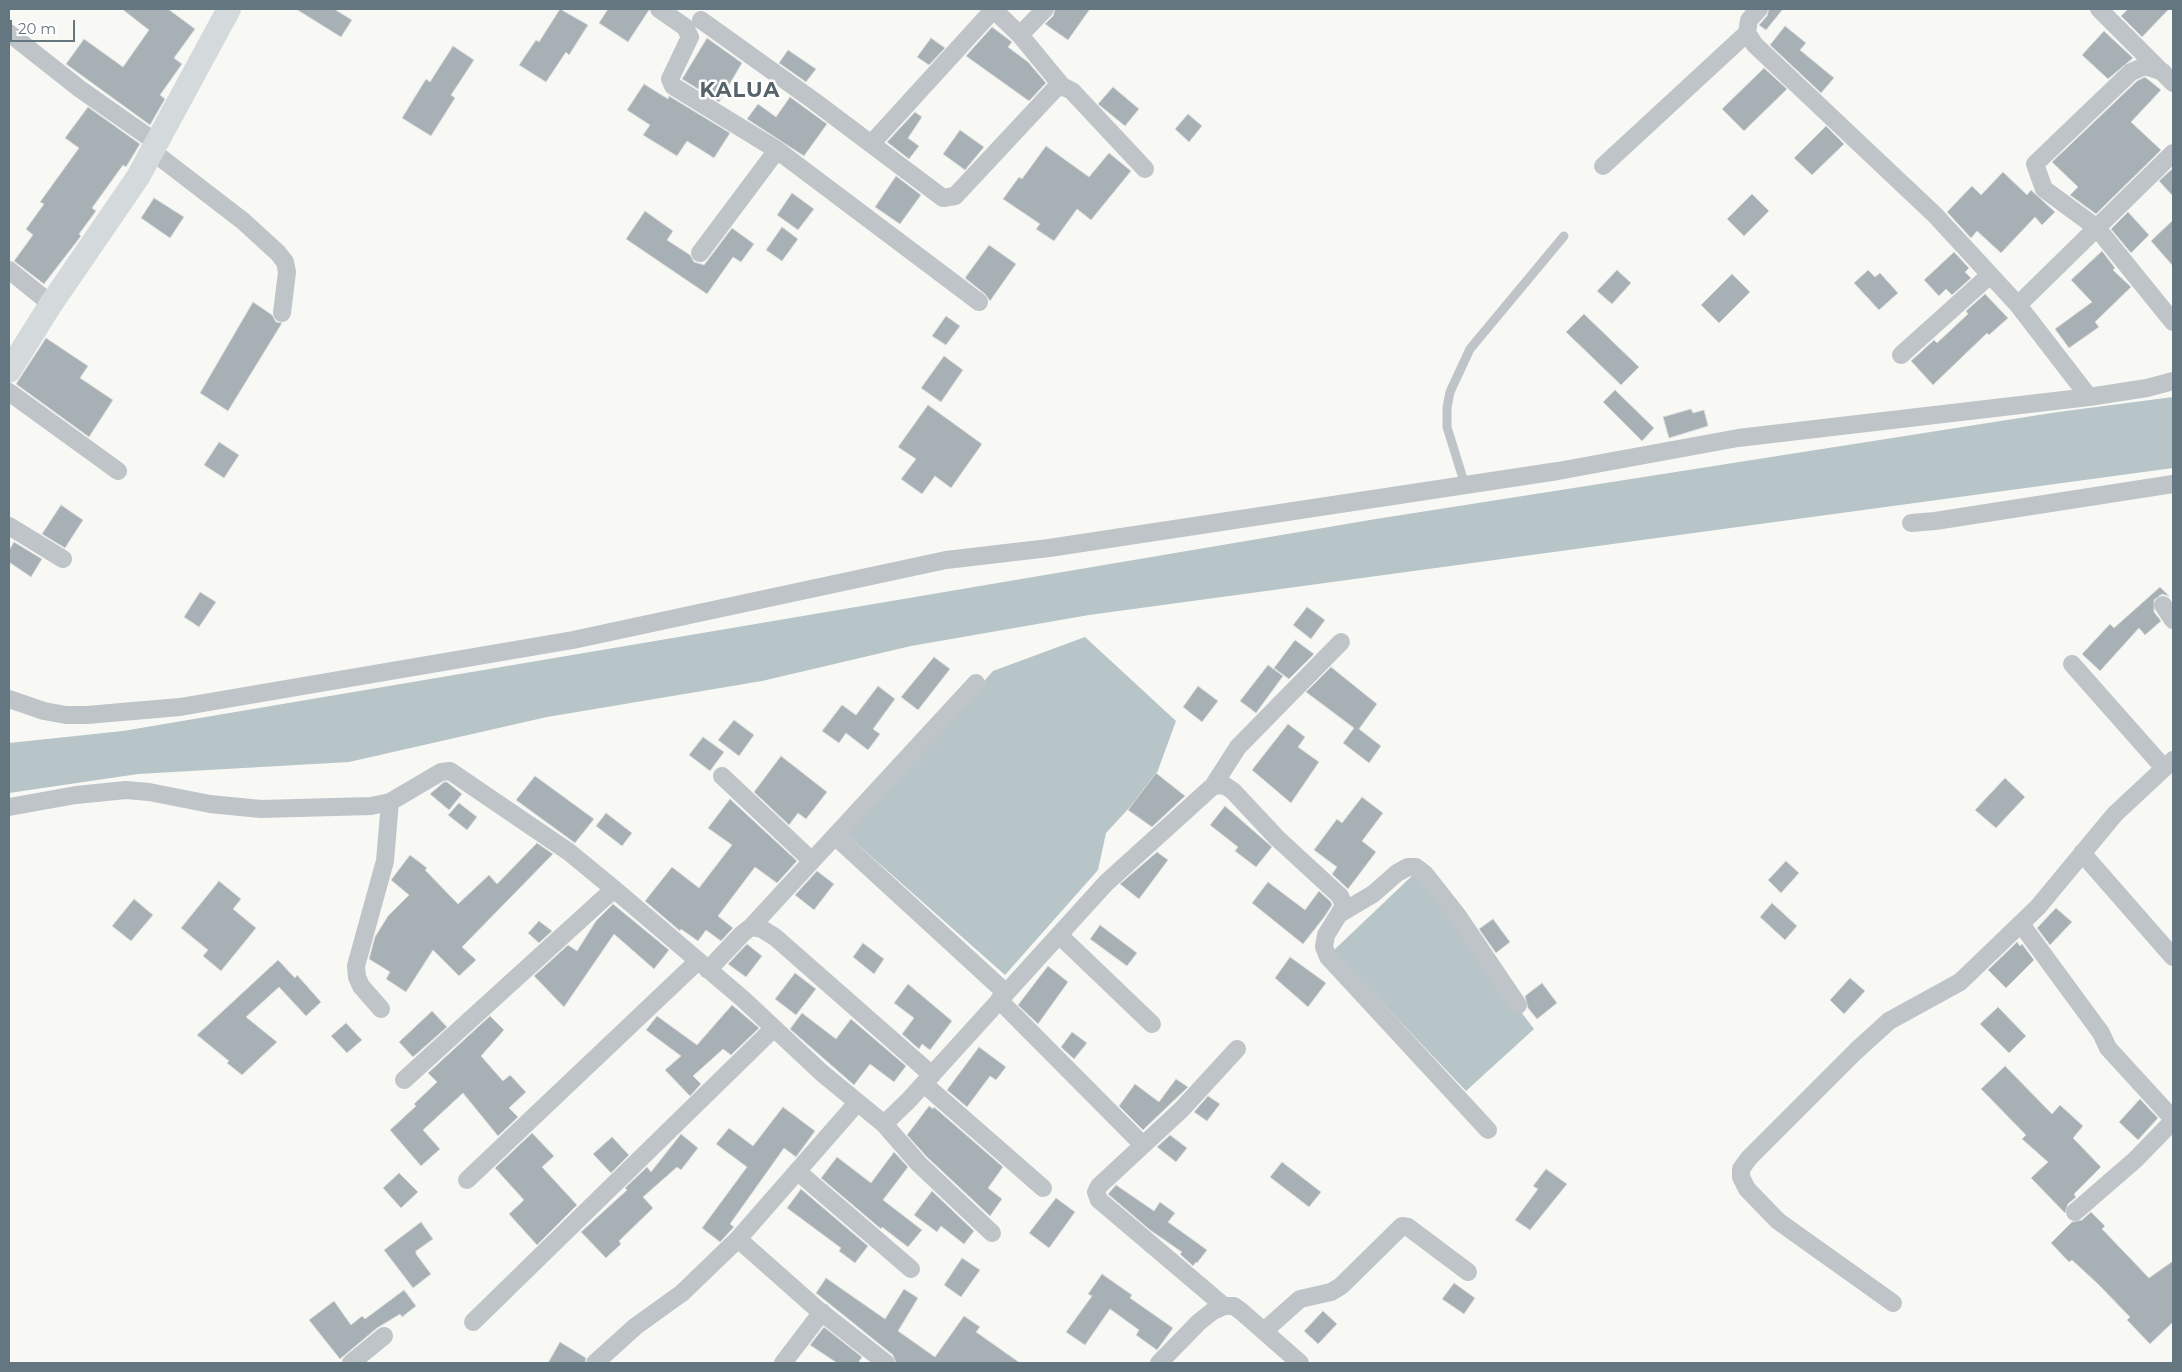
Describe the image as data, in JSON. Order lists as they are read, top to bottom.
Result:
{
  "districts": ["KALUA"],
  "scale_bar": "20 m"
}
